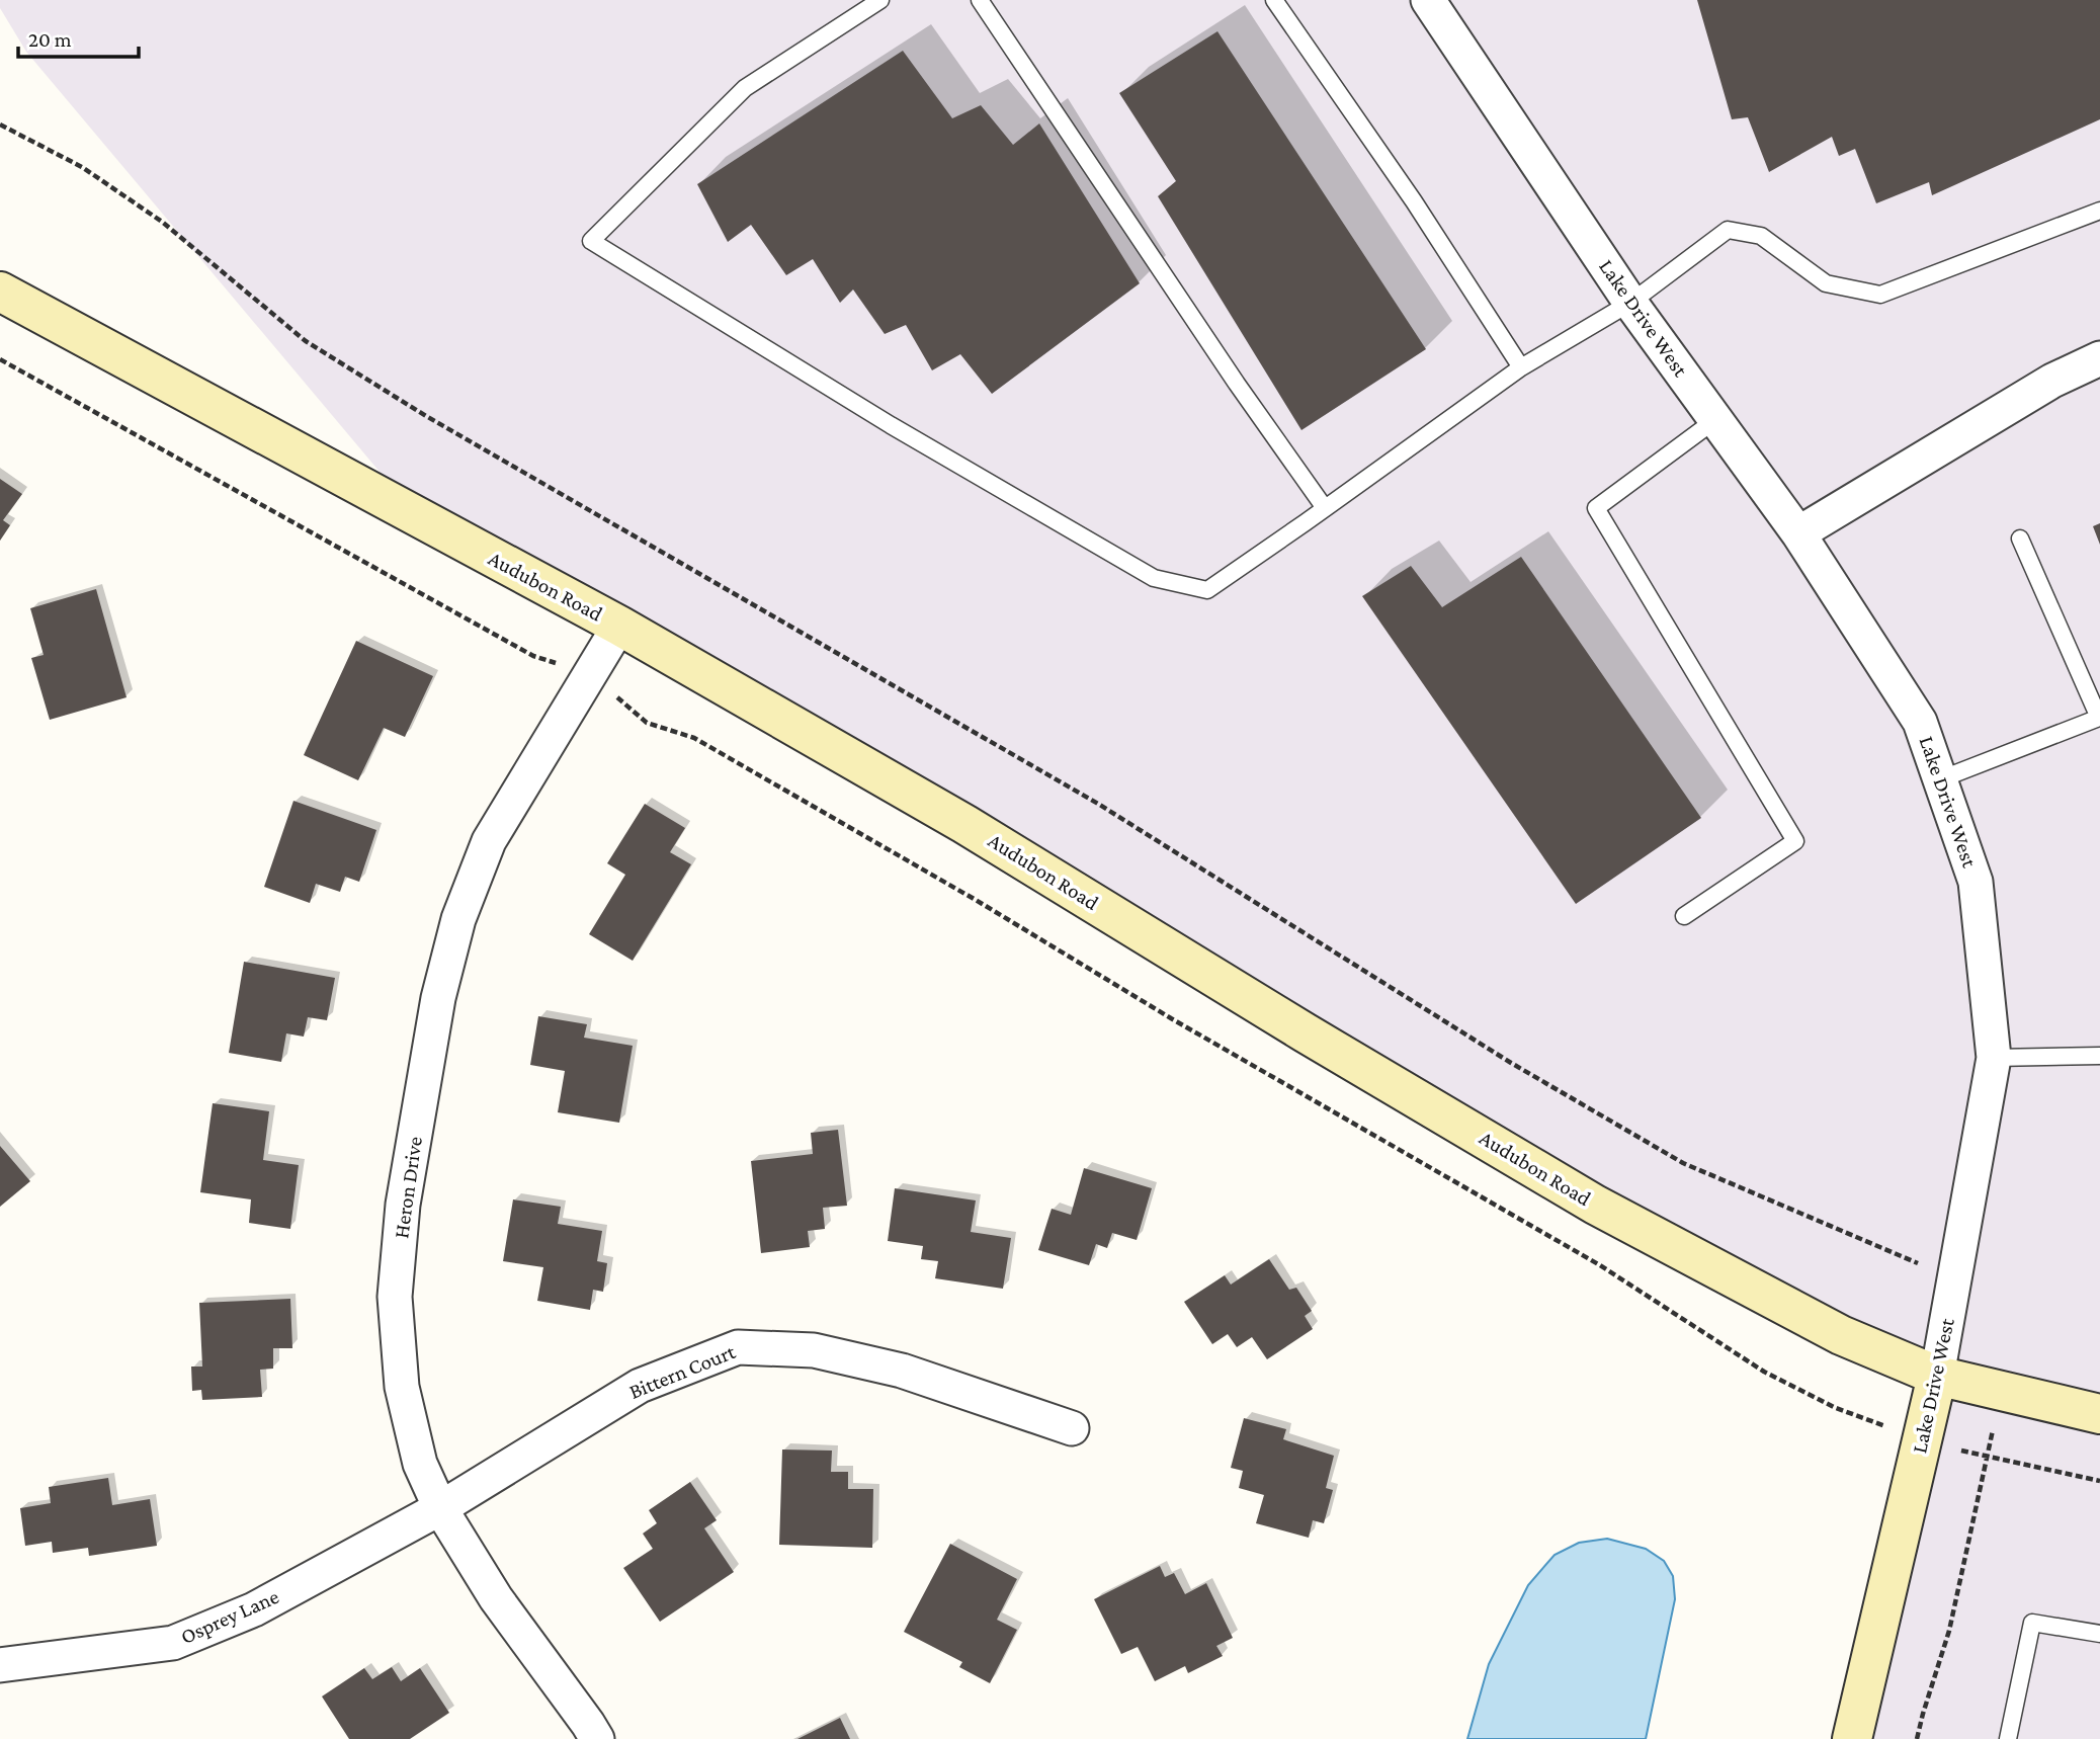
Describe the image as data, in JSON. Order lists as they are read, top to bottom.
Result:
{
  "streets": {
    "street": [
      "Lake Drive West",
      "Audubon Road",
      "Heron Drive",
      "Bittern Court",
      "Osprey Lane"
    ]
  },
  "crossings": [
    ["Lake Drive West", "Audubon Road"],
    ["Audubon Road", "Heron Drive"],
    ["Heron Drive", "Bittern Court"],
    ["Heron Drive", "Osprey Lane"],
    ["Bittern Court", "Osprey Lane"]
  ],
  "scale_bar": "20 m"
}
